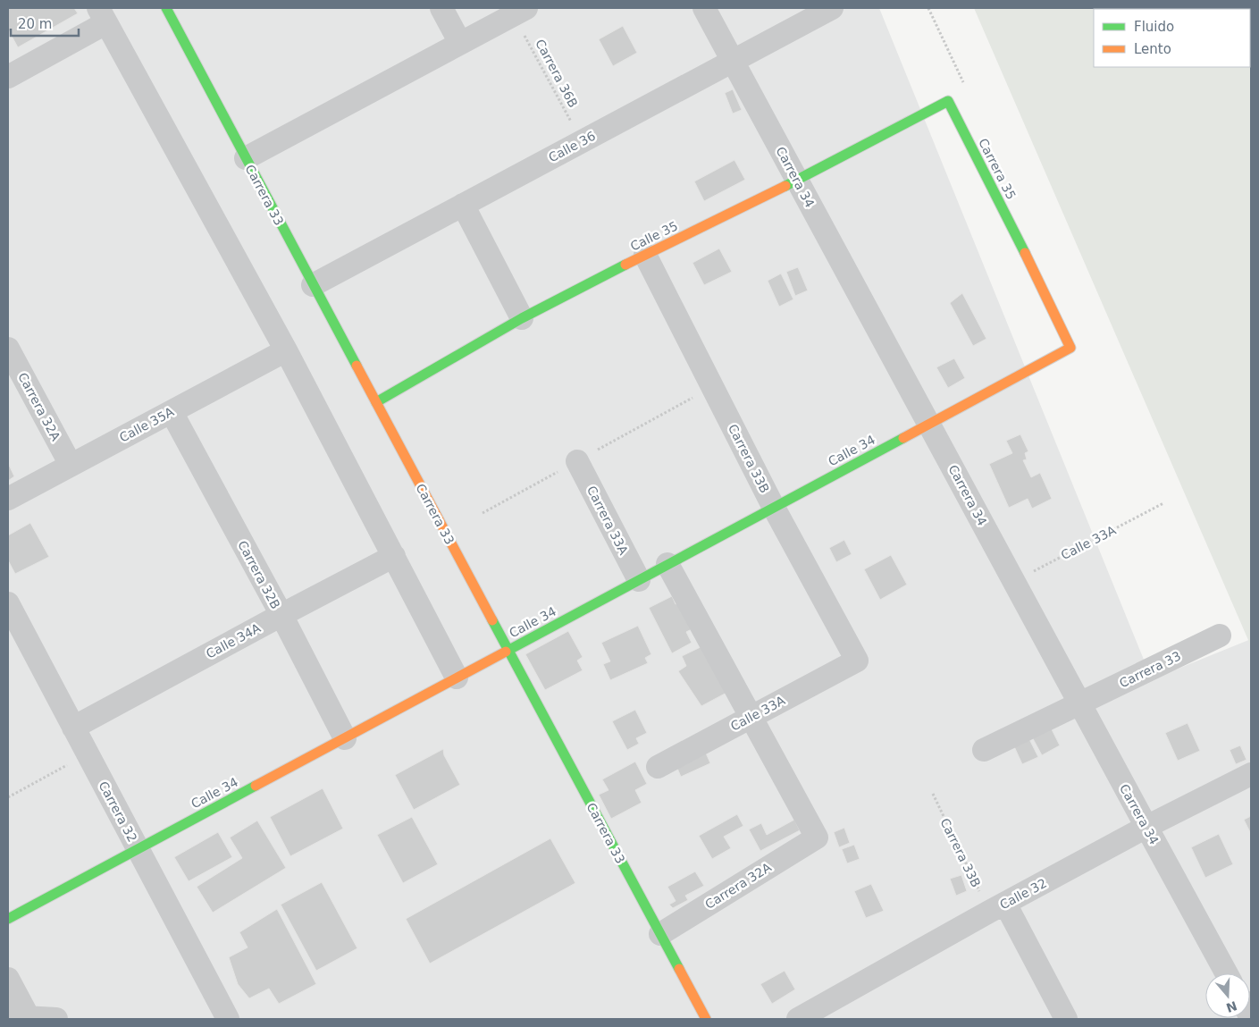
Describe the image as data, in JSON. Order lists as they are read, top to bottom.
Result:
{
  "streets": {
    "street": [
      "Calle 36",
      "Carrera 35",
      "Carrera 34",
      "Carrera 33",
      "Calle 35",
      "Carrera 32A",
      "Calle 35A",
      "Calle 34",
      "Carrera 33B",
      "Carrera 33A",
      "Calle 33A",
      "Carrera 32B",
      "Calle 34A",
      "Carrera 32",
      "Calle 32"
    ],
    "path": ["Carrera 36B"]
  },
  "crossings": [
    ["Carrera 36B", "Calle 36"],
    ["Calle 36", "Carrera 34"],
    ["Calle 36", "Carrera 33"],
    ["Carrera 35", "Calle 35"],
    ["Carrera 35", "Calle 34"],
    ["Carrera 34", "Carrera 33"],
    ["Carrera 34", "Calle 35"],
    ["Carrera 34", "Calle 34"],
    ["Carrera 34", "Calle 33A"],
    ["Carrera 34", "Calle 32"],
    ["Carrera 33", "Calle 35"],
    ["Carrera 33", "Carrera 32A"],
    ["Carrera 33", "Calle 34"],
    ["Calle 35", "Carrera 33B"],
    ["Carrera 32A", "Calle 35A"],
    ["Carrera 32A", "Calle 33A"],
    ["Calle 35A", "Carrera 32B"],
    ["Calle 34", "Carrera 33B"],
    ["Calle 34", "Carrera 33A"],
    ["Calle 34", "Carrera 32B"],
    ["Calle 34", "Carrera 32"],
    ["Carrera 33B", "Calle 33A"],
    ["Carrera 33B", "Calle 32"],
    ["Carrera 32B", "Calle 34A"],
    ["Calle 34A", "Carrera 32"]
  ],
  "legend": ["Fluido", "Lento"],
  "scale_bar": "20 m",
  "north": "bottom"
}
